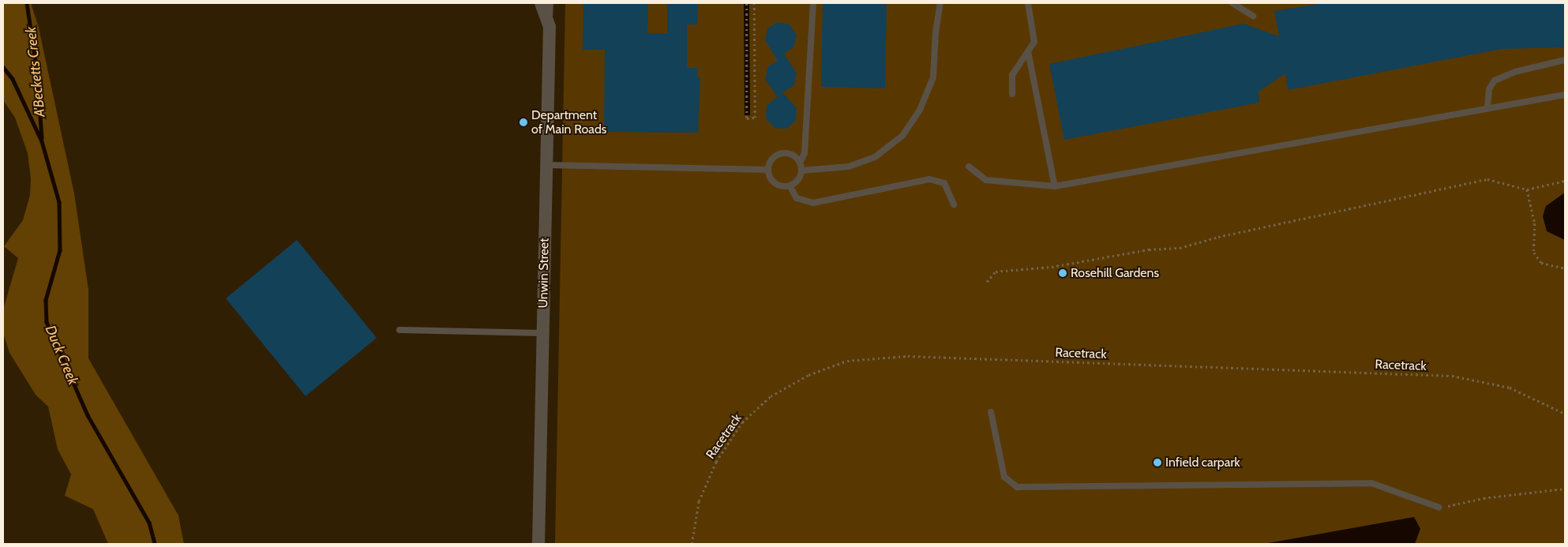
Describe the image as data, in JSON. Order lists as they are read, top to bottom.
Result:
{
  "streets": {
    "street": ["Unwin Street"],
    "path": ["Racetrack"]
  },
  "water": ["A'Becketts Creek", "Duck Creek"],
  "places": ["Department of Main Roads", "Rosehill Gardens", "Infield carpark"]
}
